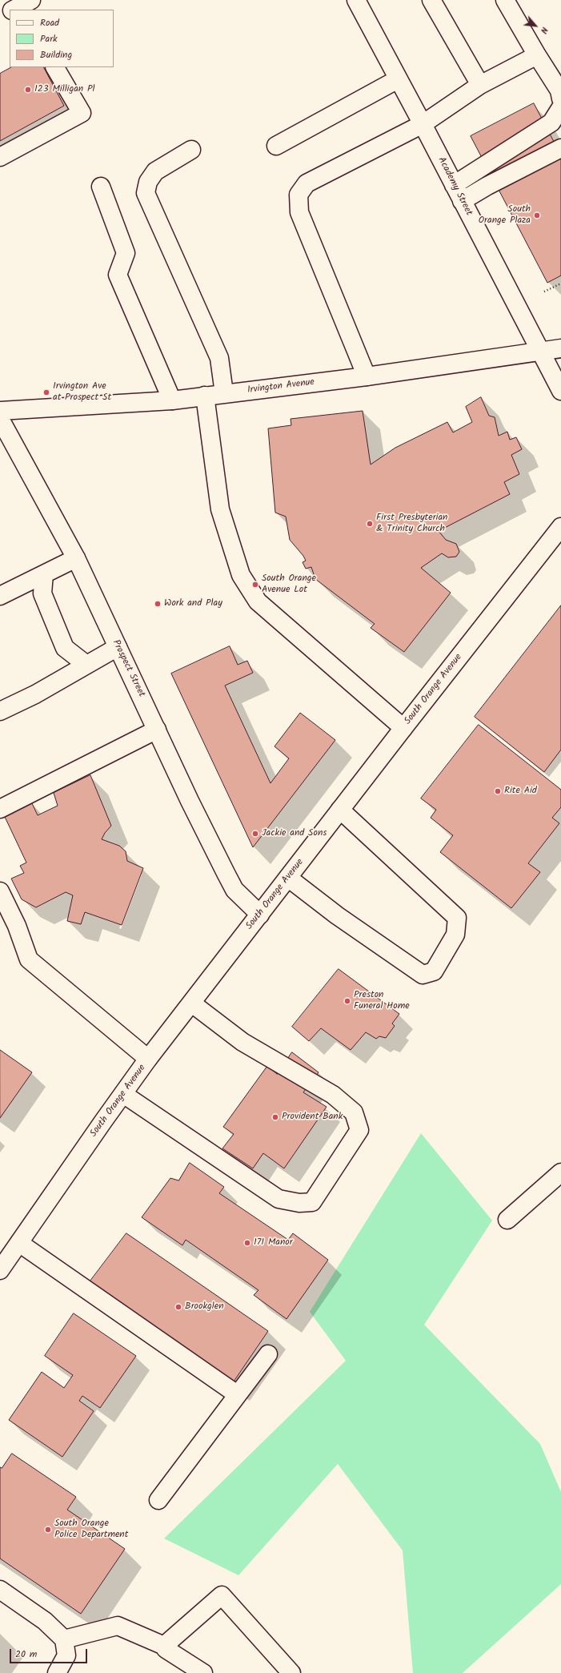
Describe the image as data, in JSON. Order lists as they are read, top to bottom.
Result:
{
  "streets": {
    "main road": [
      "Academy Street",
      "Irvington Avenue",
      "Prospect Street",
      "South Orange Avenue"
    ]
  },
  "crossings": [
    ["Academy Street", "Irvington Avenue"],
    ["Prospect Street", "South Orange Avenue"]
  ],
  "places": [
    "123 Milligan Pl",
    "South Orange Plaza",
    "Irvington Ave at Prospect St",
    "First Presbyterian & Trinity Church",
    "South Orange Avenue Lot",
    "Work and Play",
    "Rite Aid",
    "Jackie and Sons",
    "Preston Funeral Home",
    "Provident Bank",
    "171 Manor",
    "Brookglen",
    "South Orange Police Department"
  ],
  "legend": ["Road", "Park", "Building"],
  "scale_bar": "20 m",
  "north": "bottom right"
}
